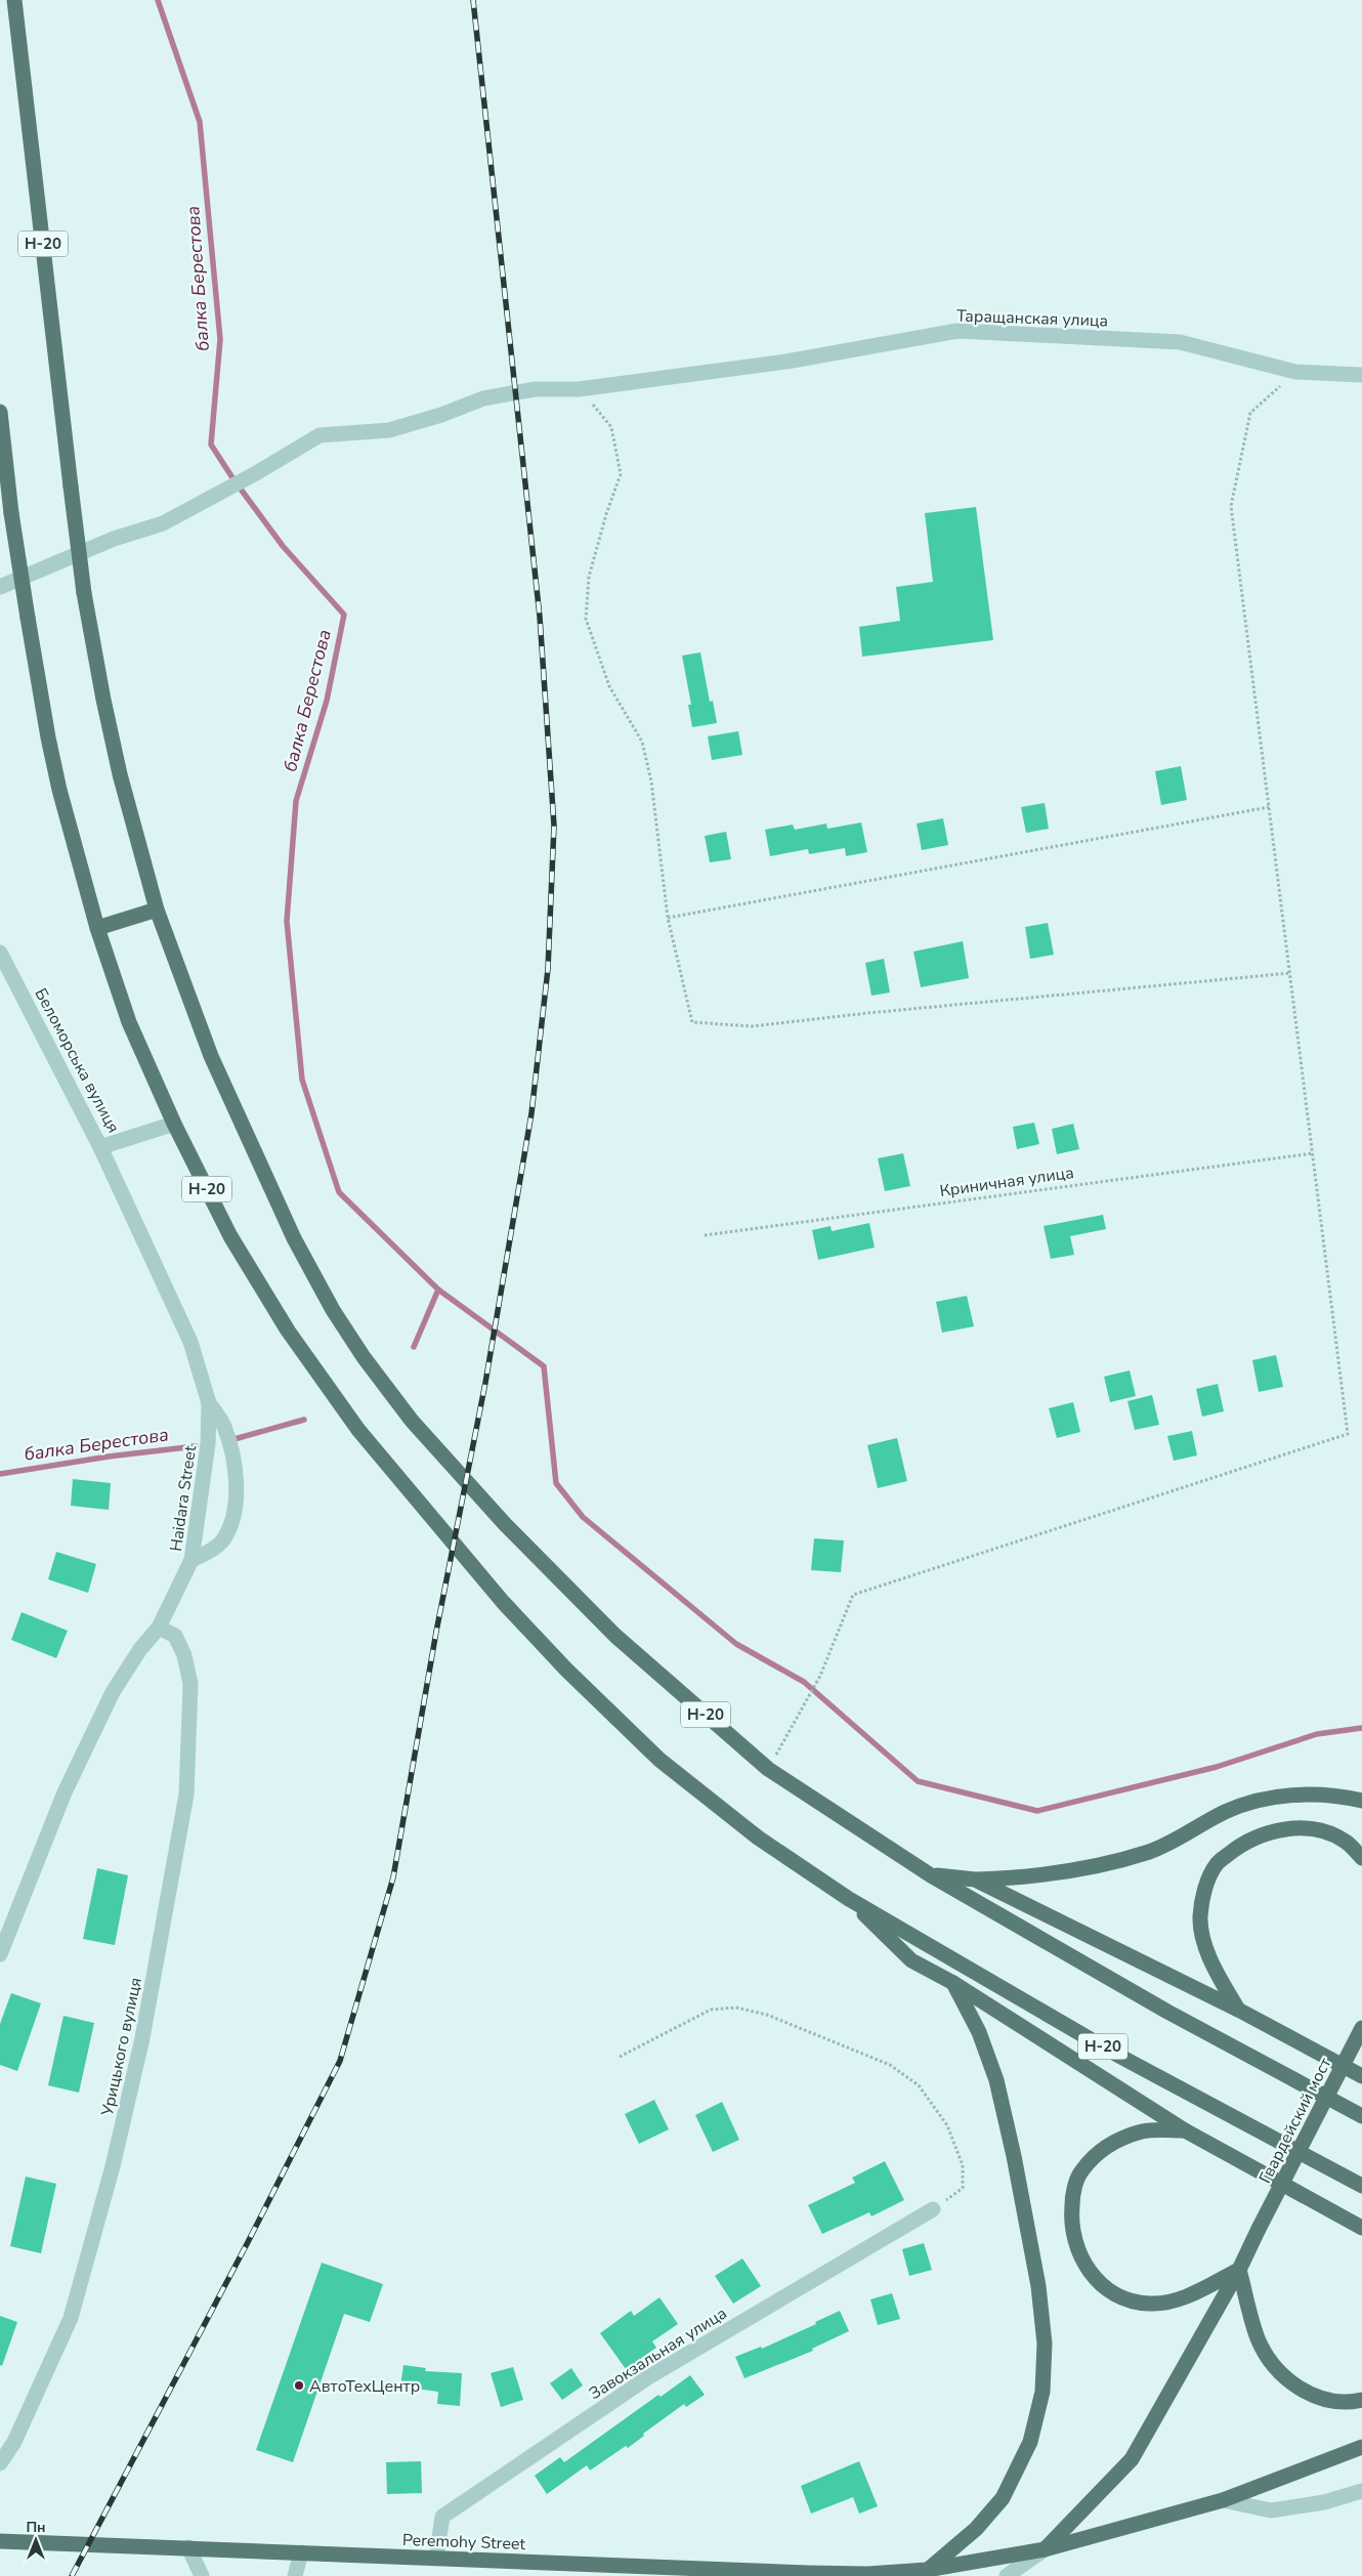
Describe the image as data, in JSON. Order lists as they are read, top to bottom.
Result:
{
  "streets": {
    "main road": ["Н-20", "Гвардейский мост", "Peremohy Street"],
    "street": [
      "Таращанская улица",
      "Беломорська вулиця",
      "Haidara Street",
      "Урицького вулиця",
      "Завокзальная улица"
    ],
    "path": ["Криничная улица"]
  },
  "crossings": [
    ["Н-20", "Беломорська вулиця"],
    ["Беломорська вулиця", "Haidara Street"],
    ["Haidara Street", "Урицького вулиця"],
    ["Гвардейский мост", "Peremohy Street"],
    ["Завокзальная улица", "Peremohy Street"]
  ],
  "water": ["балка Берестова"],
  "places": ["АвтоТехЦентр"],
  "north": "top"
}
